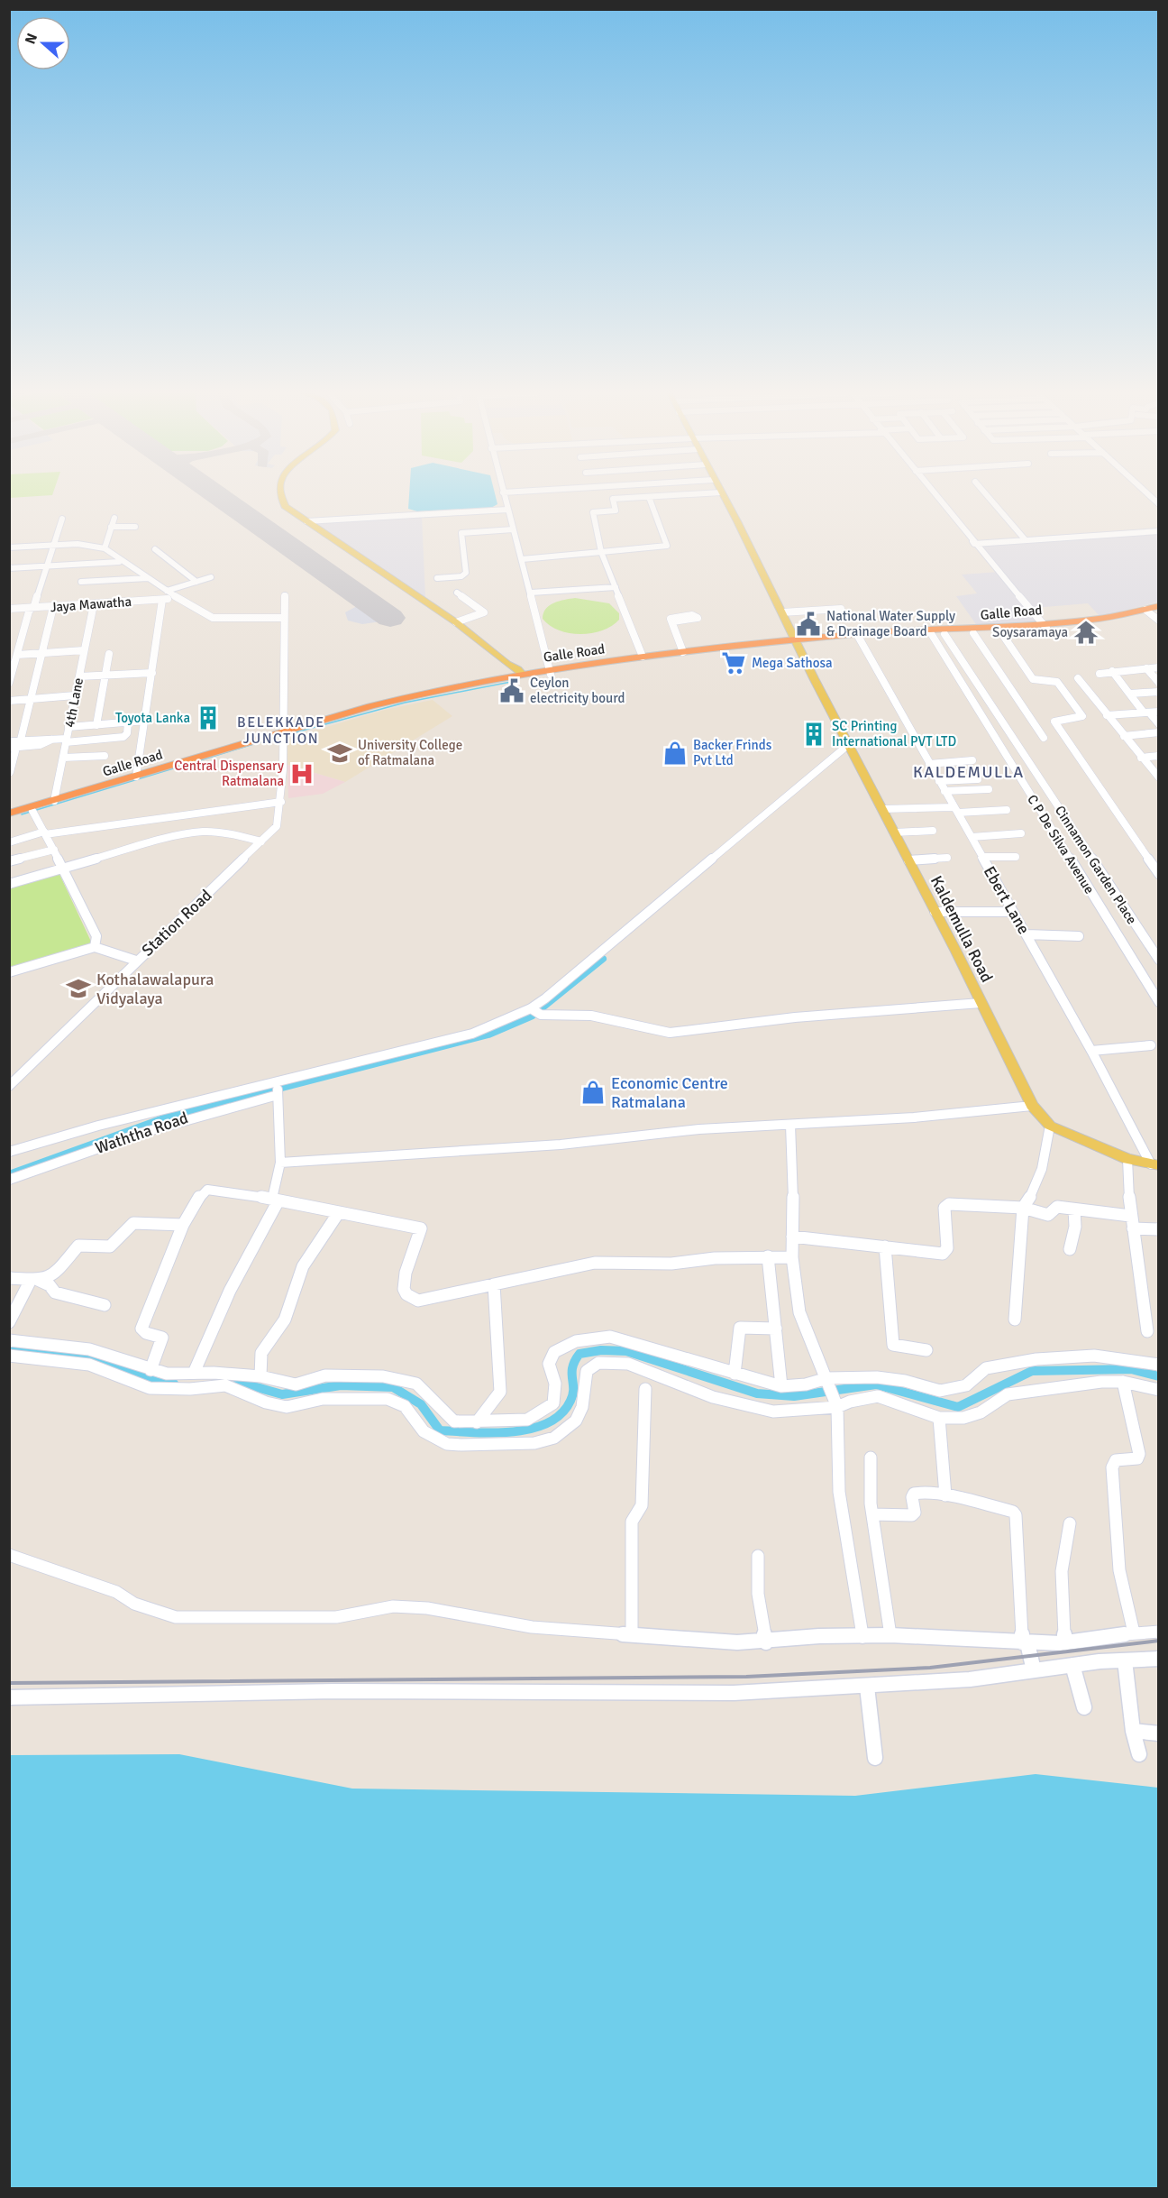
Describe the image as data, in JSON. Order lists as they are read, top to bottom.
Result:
{
  "streets": {
    "highway": ["Galle Road"],
    "main road": ["Kaldemulla Road"],
    "street": [
      "Jaya Mawatha",
      "4th Lane",
      "C P De Silva Avenue",
      "Cinnamon Garden Place",
      "Ebert Lane",
      "Station Road",
      "Waththa Road"
    ]
  },
  "crossings": [
    ["Jaya Mawatha", "4th Lane"],
    ["Galle Road", "4th Lane"],
    ["Galle Road", "C P De Silva Avenue"],
    ["Galle Road", "Cinnamon Garden Place"],
    ["Galle Road", "Ebert Lane"],
    ["Galle Road", "Station Road"],
    ["Galle Road", "Kaldemulla Road"],
    ["Ebert Lane", "Kaldemulla Road"]
  ],
  "districts": ["BELEKKADE JUNCTION", "KALDEMULLA"],
  "places": {
    "public building": ["National Water Supply & Drainage Board", "Ceylon electricity bourd"],
    "temple": ["Soysaramaya"],
    "supermarket": ["Mega Sathosa"],
    "building": ["Toyota Lanka", "SC Printing International PVT LTD"],
    "school or university": ["University College of Ratmalana", "Kothalawalapura Vidyalaya"],
    "shop": ["Backer Frinds Pvt Ltd", "Economic Centre Ratmalana"],
    "hospital": ["Central Dispensary Ratmalana"]
  },
  "north": "left"
}
